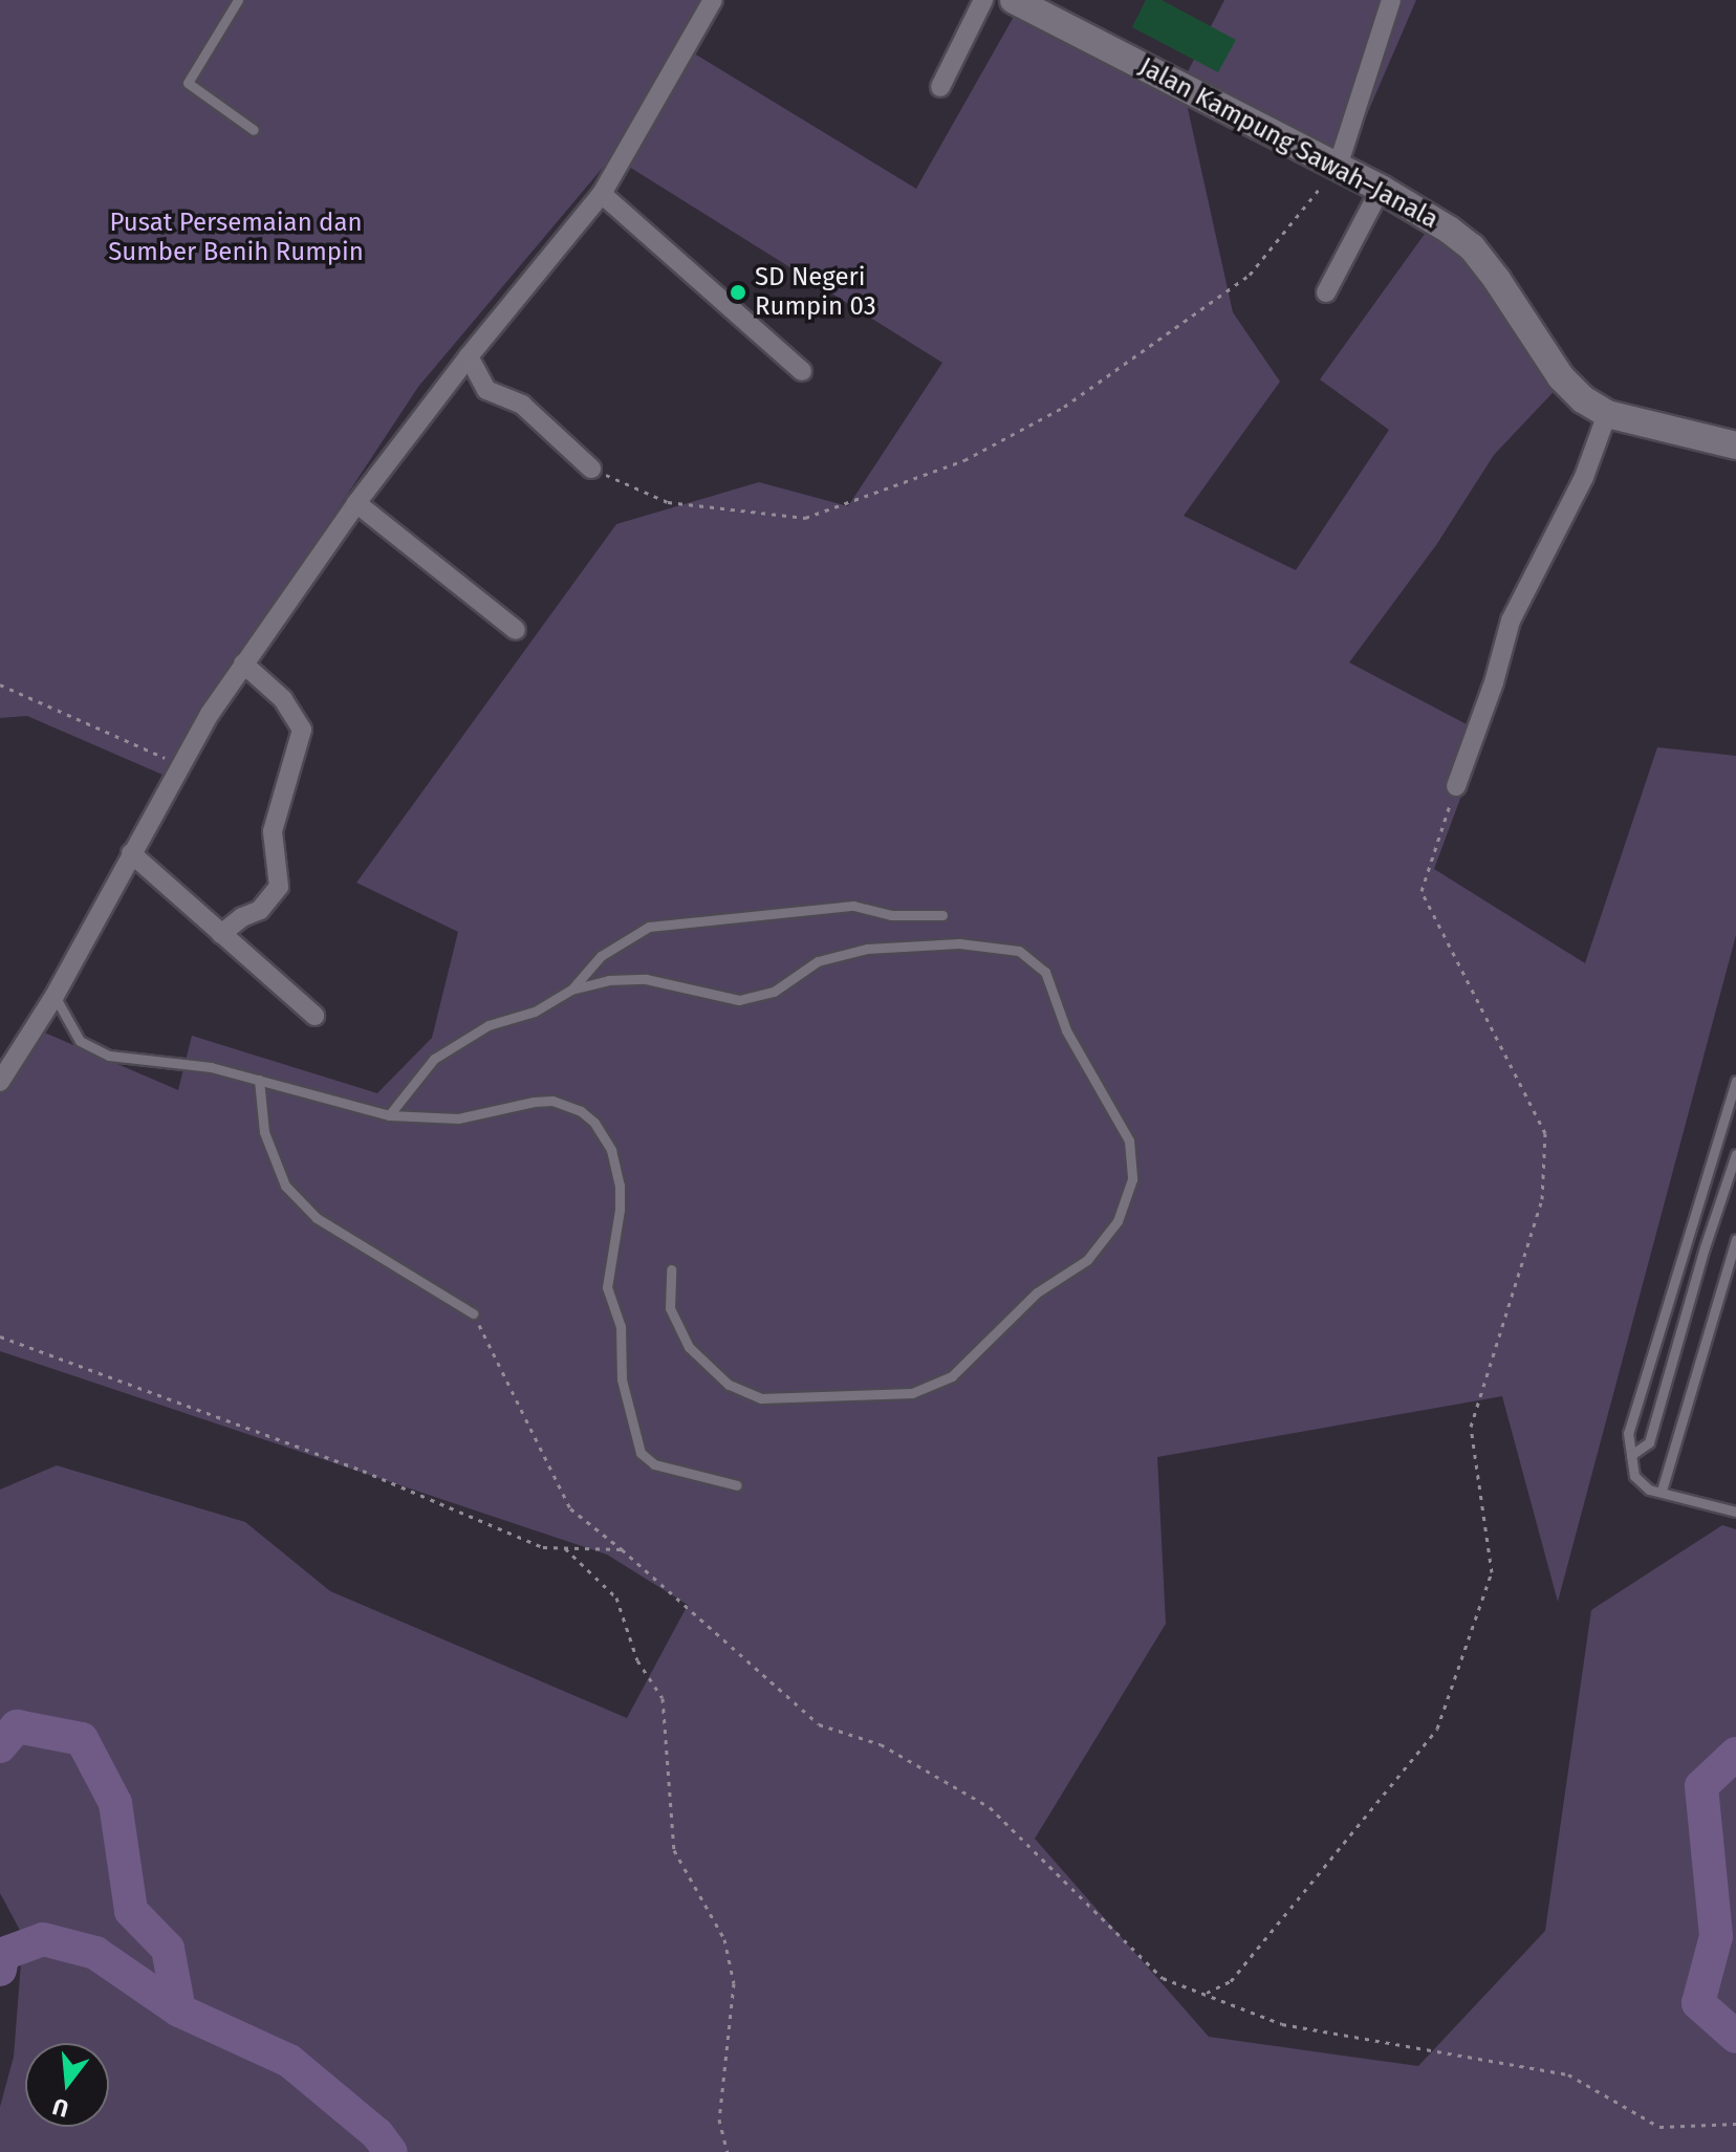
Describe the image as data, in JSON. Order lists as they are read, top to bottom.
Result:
{
  "streets": {
    "main road": ["Jalan Kampung Sawah–Janala"]
  },
  "parks": ["Pusat Persemaian dan Sumber Benih Rumpin"],
  "places": ["SD Negeri Rumpin 03"],
  "north": "bottom"
}
